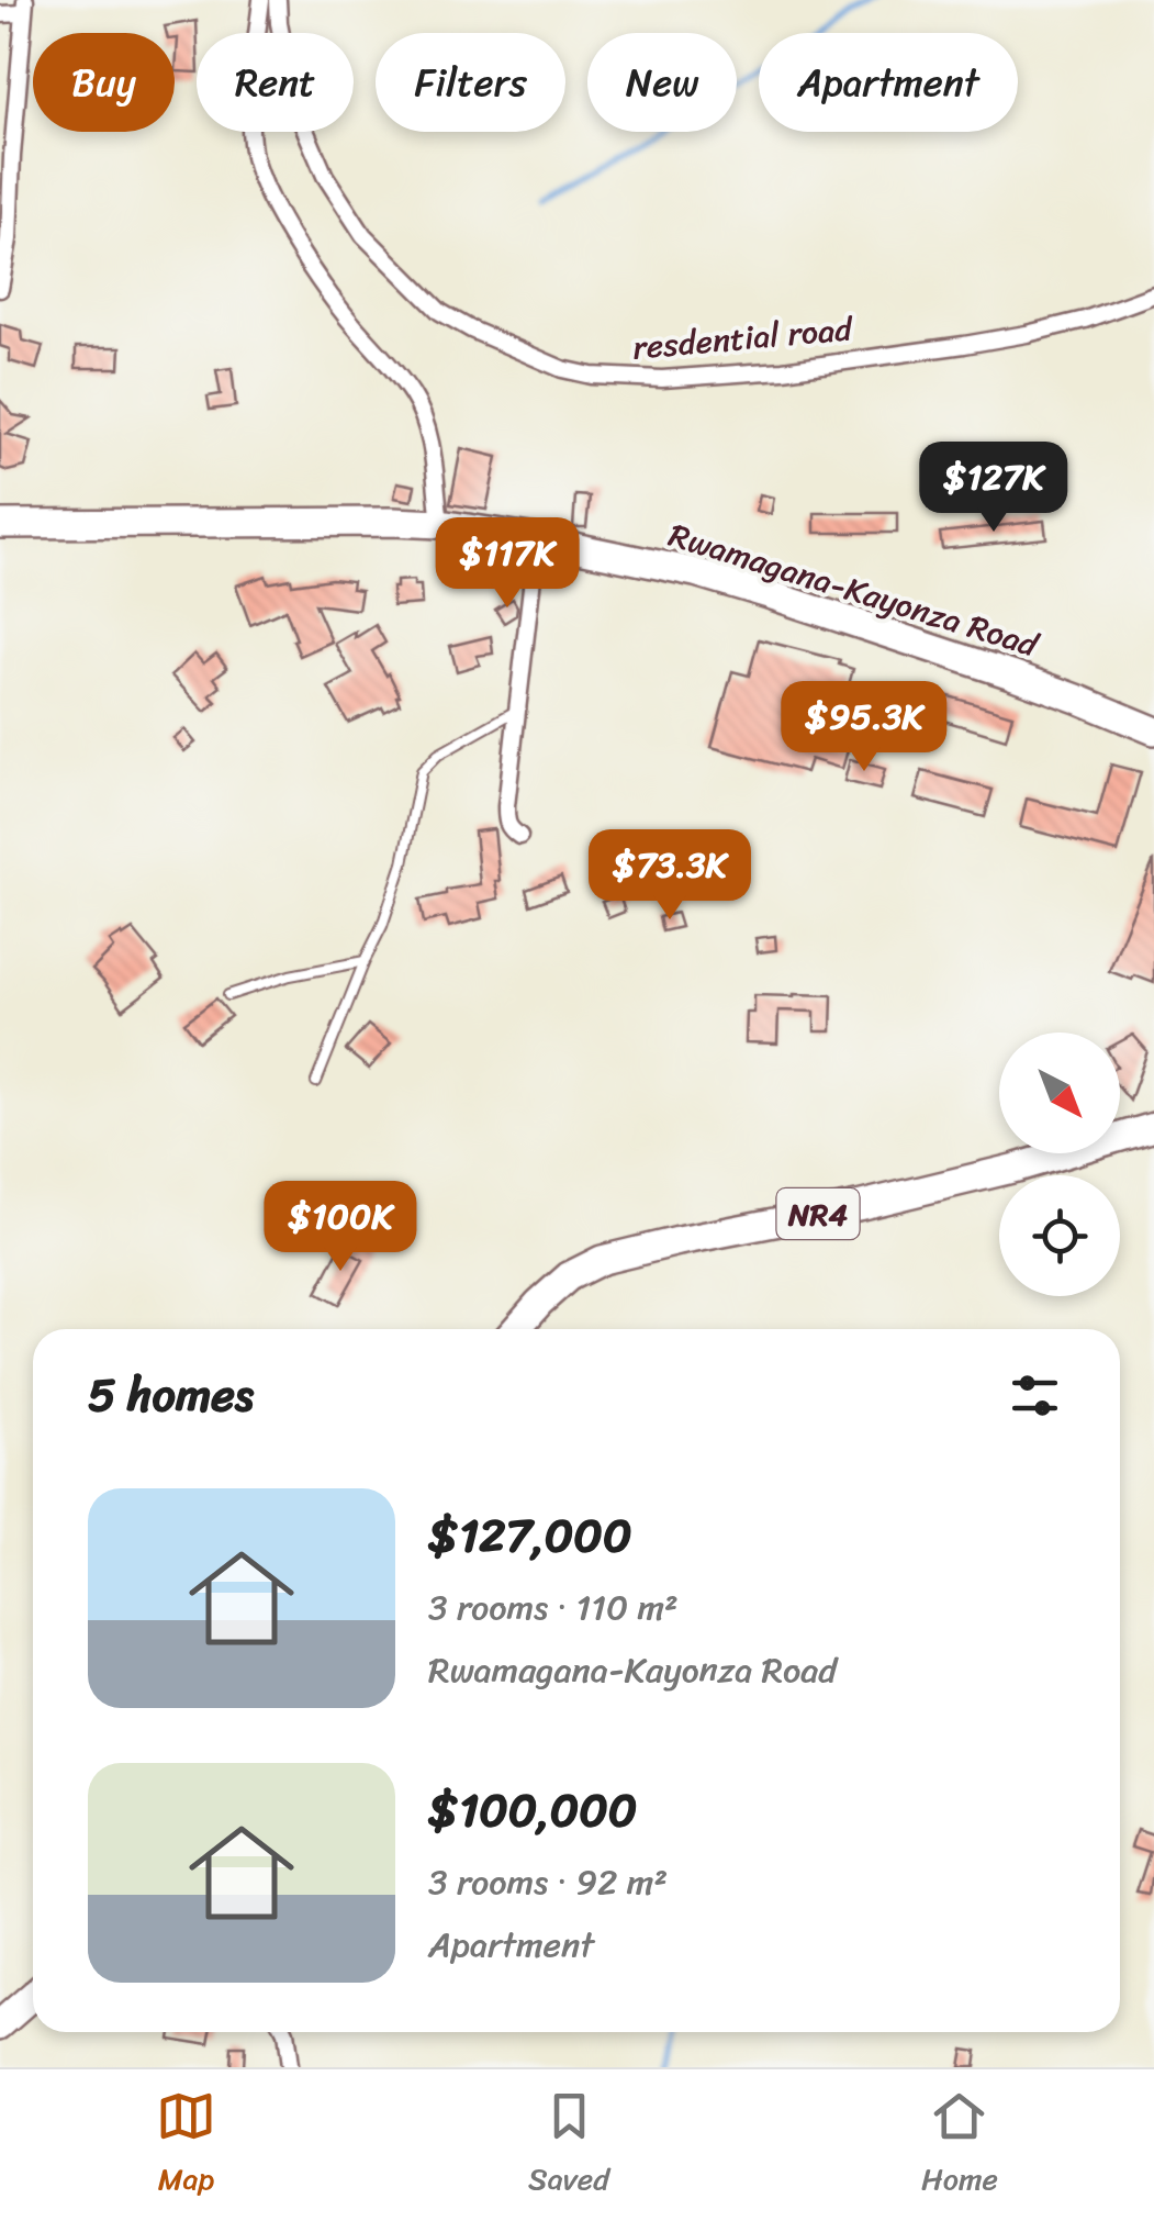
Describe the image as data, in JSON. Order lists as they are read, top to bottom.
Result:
{
  "streets": {
    "highway": ["Rwamagana-Kayonza Road", "NR4"],
    "street": ["resdential road"]
  },
  "north": "bottom right",
  "page": {
    "chip": [
      "Buy",
      "Rent",
      "Filters",
      "New",
      "Apartment"
    ],
    "price": [
      "$127K",
      "$117K",
      "$95.3K",
      "$73.3K",
      "$100K"
    ],
    "heading": "5 homes",
    "list": [
      {
        "name": "$127,000",
        "note": "3 rooms · 110 m² · Rwamagana-Kayonza Road"
      },
      {
        "name": "$100,000",
        "note": "3 rooms · 92 m² · Apartment"
      }
    ],
    "tabs": ["Map", "Saved", "Home"]
  }
}
